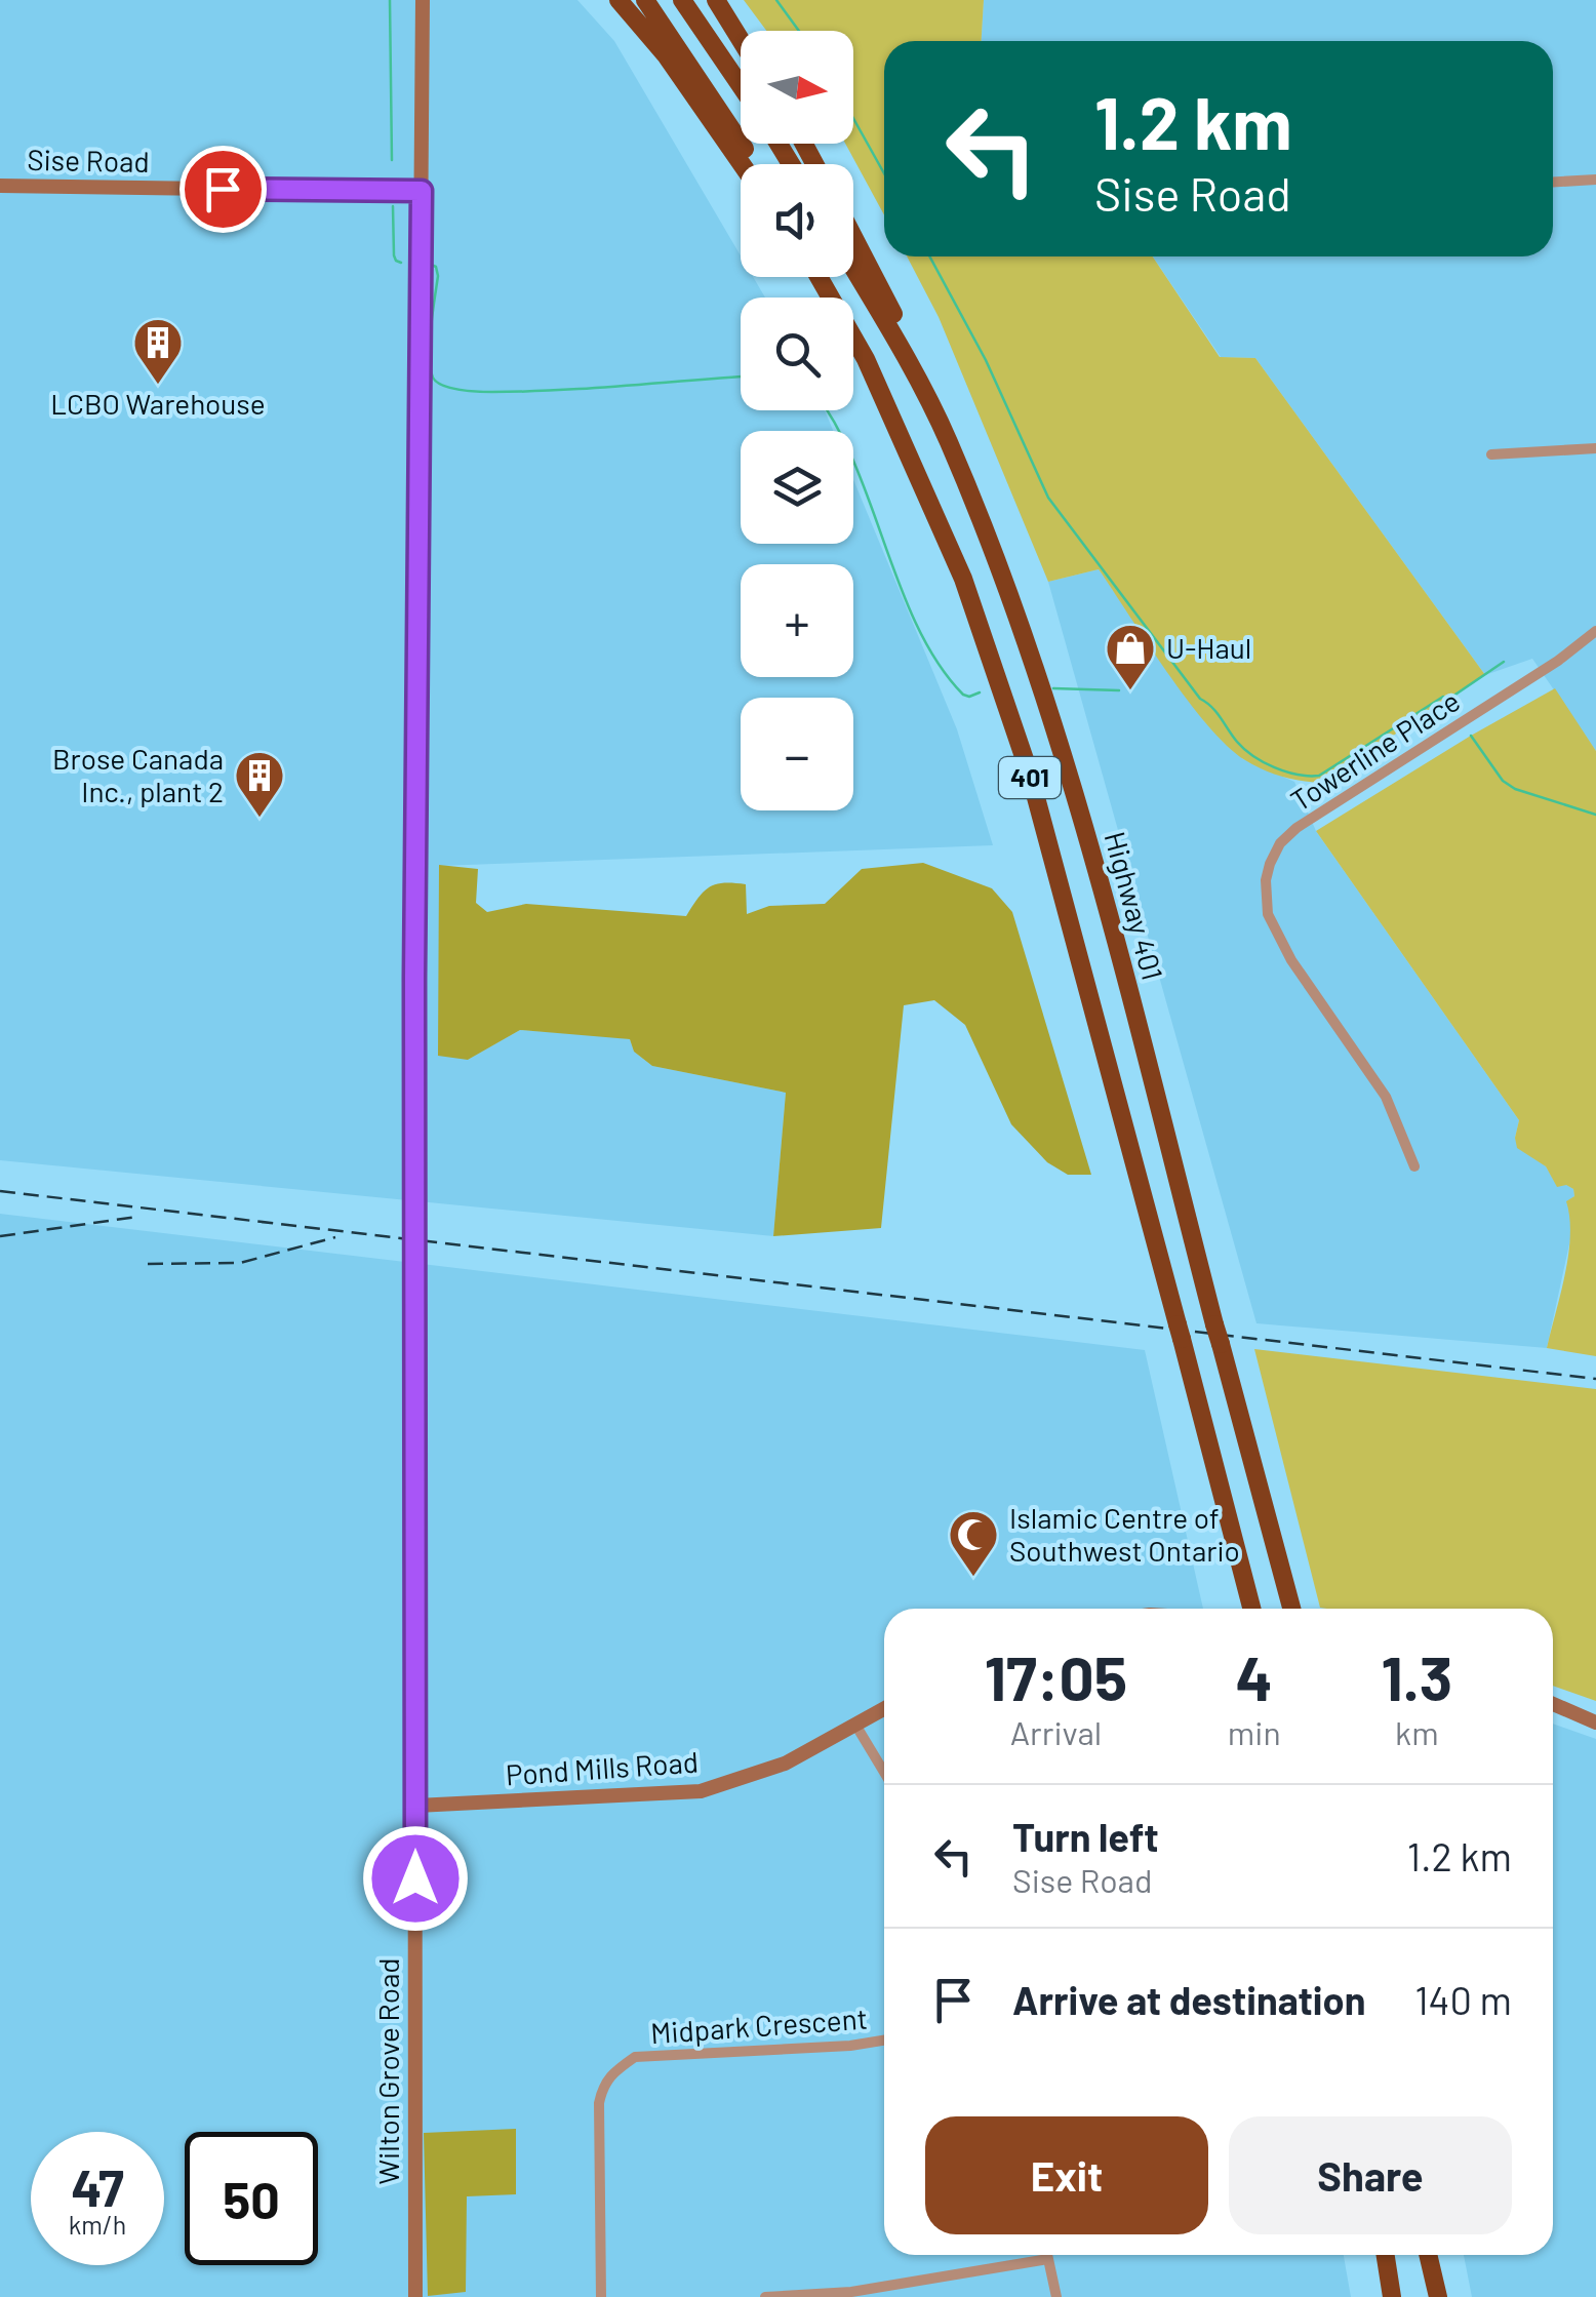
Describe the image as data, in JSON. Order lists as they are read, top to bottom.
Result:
{
  "streets": {
    "highway": ["401", "Highway 401"],
    "main road": ["Sise Road", "Pond Mills Road", "Wilton Grove Road"],
    "street": ["Towerline Place", "Midpark Crescent"]
  },
  "crossings": [
    ["Sise Road", "Wilton Grove Road"],
    ["Pond Mills Road", "Wilton Grove Road"]
  ],
  "places": {
    "building": ["LCBO Warehouse", "Brose Canada Inc., plant 2"],
    "shop": ["U-Haul"],
    "mosque": ["Islamic Centre of Southwest Ontario"]
  },
  "north": "right",
  "page": {
    "map_buttons": ["+", "−"],
    "turn": ["1.2 km", "Sise Road"],
    "eta": [
      "17:05",
      "Arrival",
      "4",
      "min",
      "1.3",
      "km"
    ],
    "list": [
      {
        "name": "Turn left",
        "note": "Sise Road",
        "value": "1.2 km"
      },
      {
        "name": "Arrive at destination",
        "value": "140 m"
      }
    ],
    "buttons": ["Exit", "Share"],
    "speed": "47 km/h",
    "limit": "50"
  }
}
